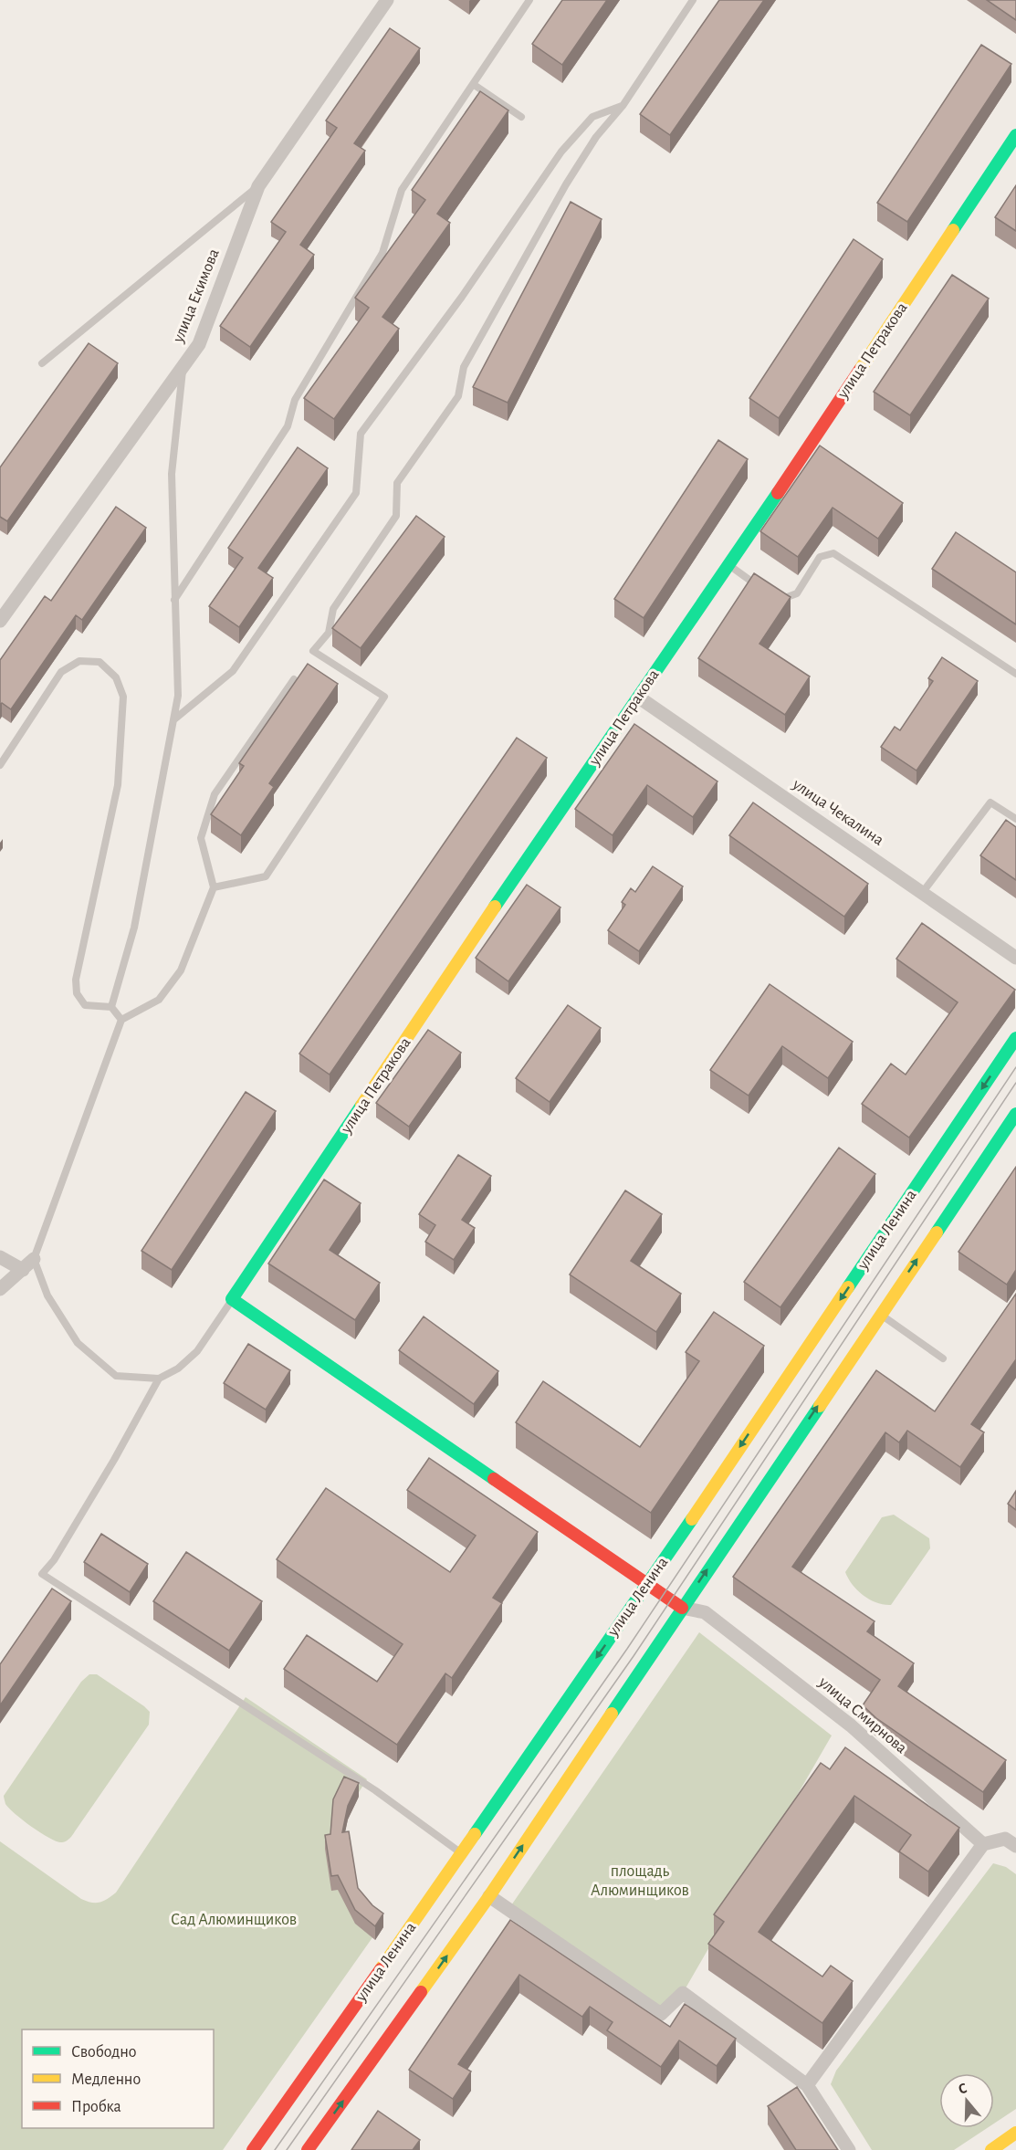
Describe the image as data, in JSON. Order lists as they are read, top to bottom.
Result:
{
  "streets": {
    "main road": ["улица Петракова", "улица Ленина"],
    "street": ["улица Екимова", "улица Чекалина", "улица Смирнова"]
  },
  "crossings": [
    ["улица Петракова", "улица Чекалина"]
  ],
  "parks": ["площадь Алюминщиков", "Сад Алюминщиков"],
  "legend": ["Свободно", "Медленно", "Пробка"],
  "north": "top"
}
